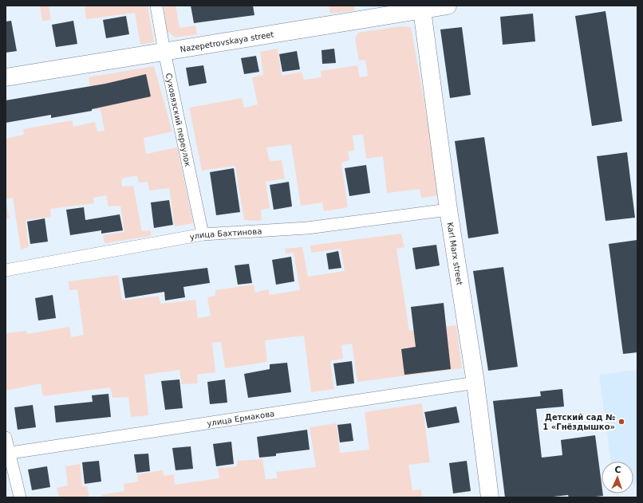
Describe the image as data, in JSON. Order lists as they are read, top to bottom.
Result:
{
  "streets": {
    "street": [
      "Nazepetrovskaya street",
      "Суховязский переулок",
      "улица Бахтинова",
      "Karl Marx street",
      "улица Ермакова"
    ]
  },
  "crossings": [
    ["Nazepetrovskaya street", "Суховязский переулок"],
    ["Nazepetrovskaya street", "Karl Marx street"],
    ["Суховязский переулок", "улица Бахтинова"],
    ["улица Бахтинова", "Karl Marx street"],
    ["Karl Marx street", "улица Ермакова"]
  ],
  "places": ["Детский сад № 1 «Гнёздышко»"],
  "north": "top"
}
